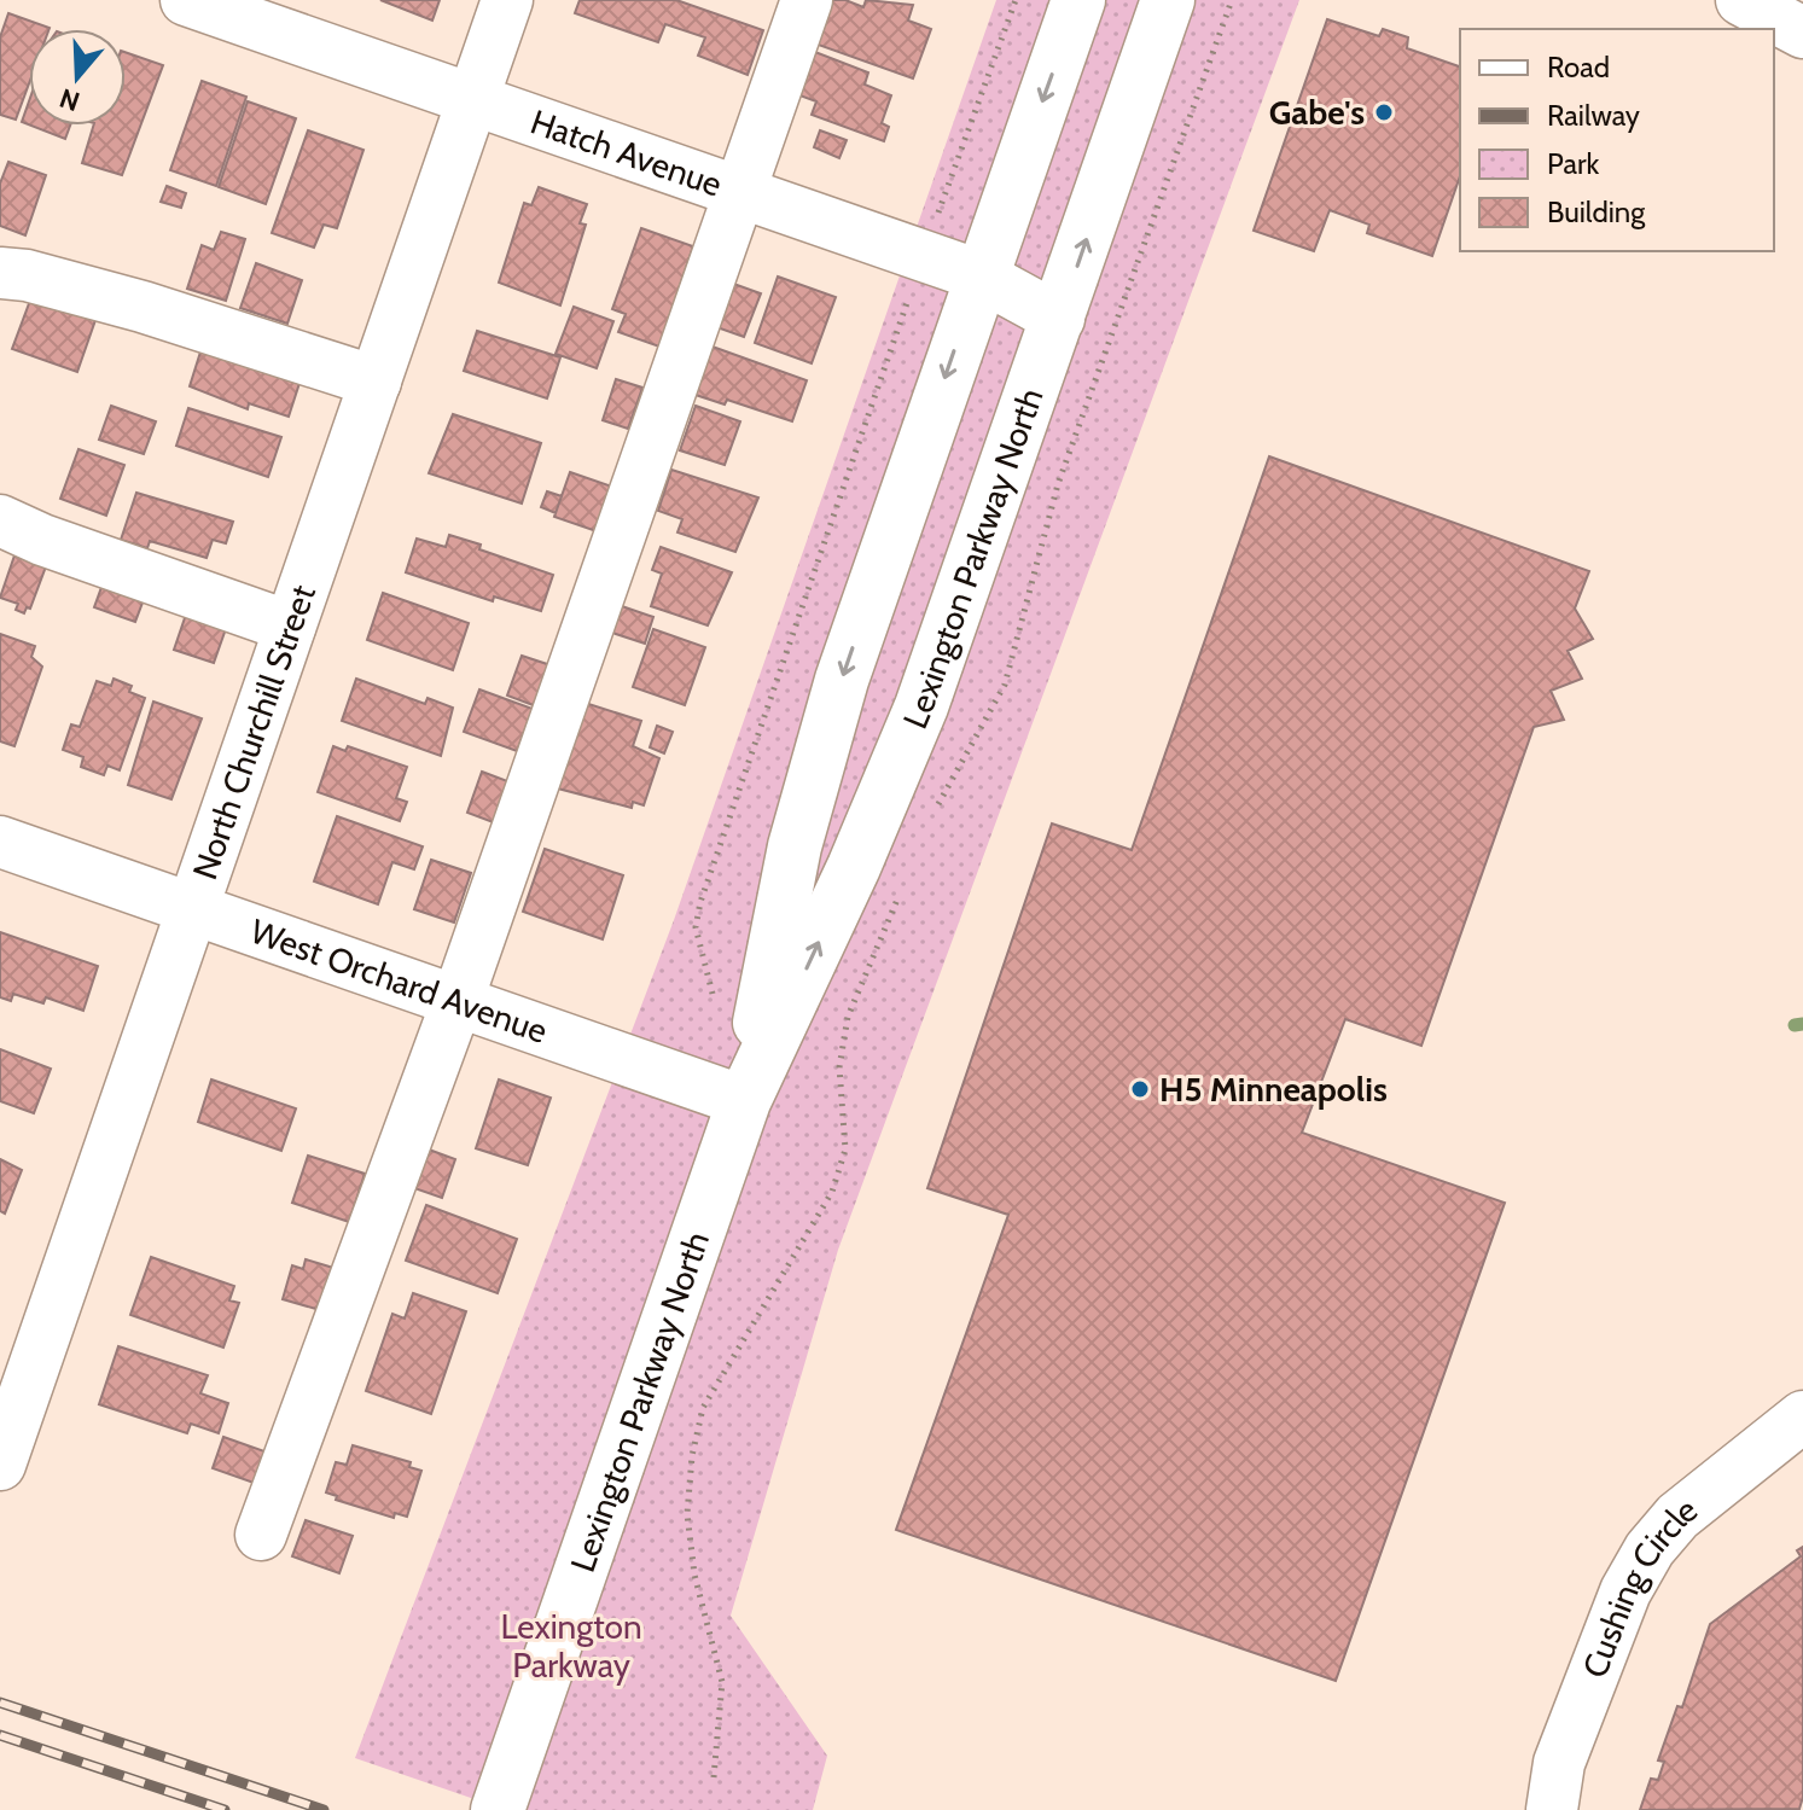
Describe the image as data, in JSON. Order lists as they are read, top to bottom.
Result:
{
  "streets": {
    "main road": ["Lexington Parkway North"],
    "street": [
      "Hatch Avenue",
      "North Churchill Street",
      "West Orchard Avenue",
      "Cushing Circle"
    ]
  },
  "crossings": [
    ["Hatch Avenue", "Lexington Parkway North"],
    ["Hatch Avenue", "North Churchill Street"],
    ["Lexington Parkway North", "West Orchard Avenue"],
    ["North Churchill Street", "West Orchard Avenue"]
  ],
  "parks": ["Lexington Parkway"],
  "places": ["Gabe's", "H5 Minneapolis"],
  "legend": [
    "Road",
    "Railway",
    "Park",
    "Building"
  ],
  "north": "bottom"
}
